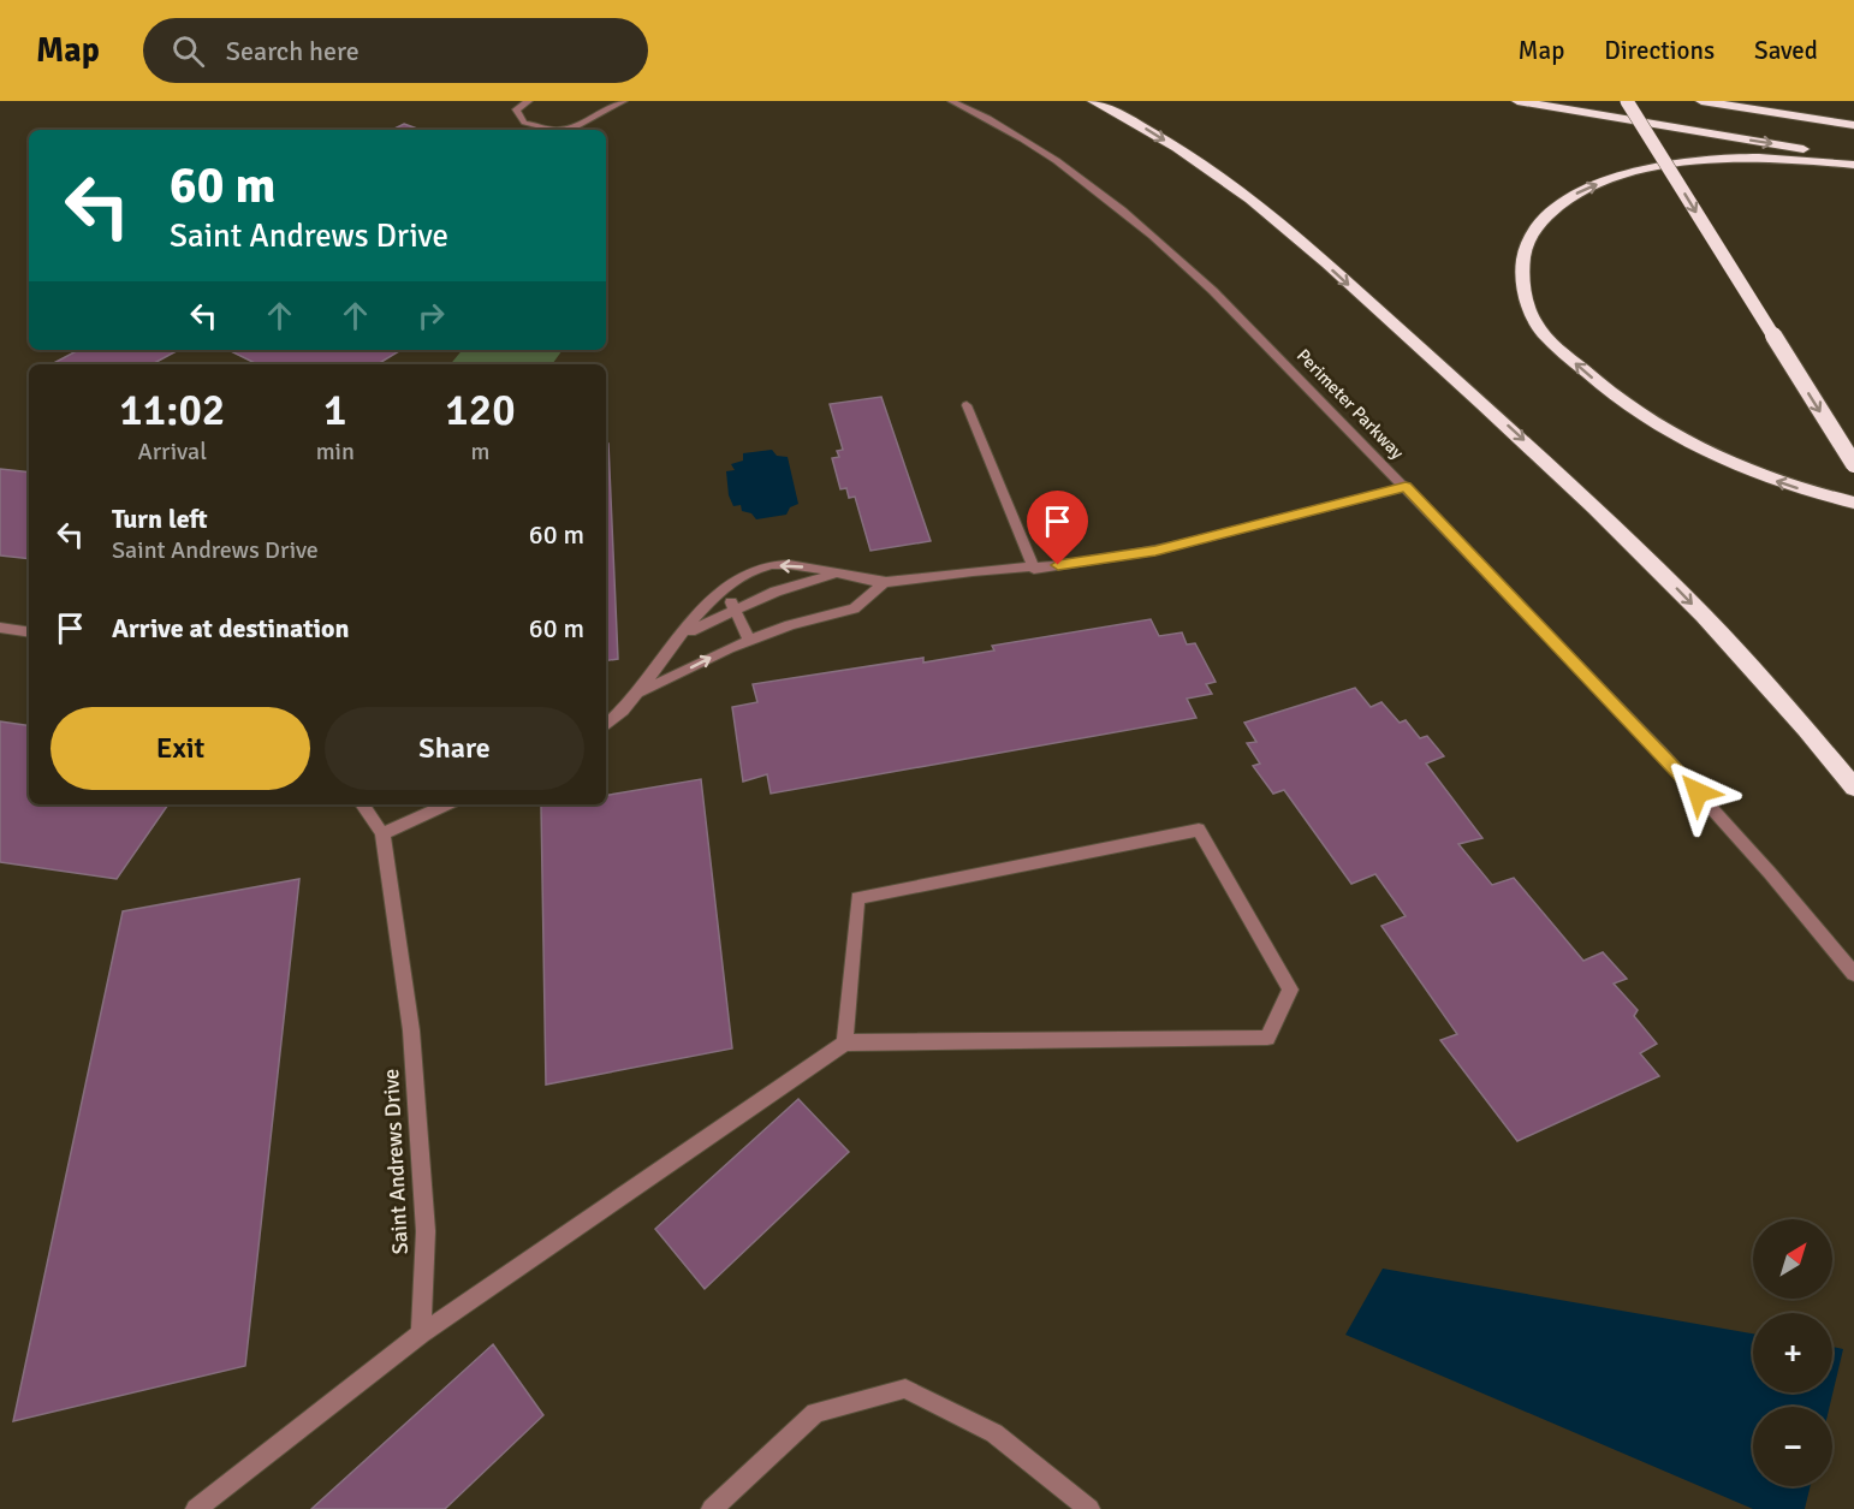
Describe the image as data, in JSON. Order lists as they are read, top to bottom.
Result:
{
  "streets": {
    "street": ["Perimeter Parkway", "Saint Andrews Drive"]
  },
  "north": "top right",
  "page": {
    "header": "Map",
    "search": "Search here",
    "nav": ["Map", "Directions", "Saved"],
    "turn": ["60 m", "Saint Andrews Drive"],
    "eta": [
      "11:02",
      "Arrival",
      "1",
      "min",
      "120",
      "m"
    ],
    "list": [
      {
        "name": "Turn left",
        "note": "Saint Andrews Drive",
        "value": "60 m"
      },
      {
        "name": "Arrive at destination",
        "value": "60 m"
      }
    ],
    "buttons": ["Exit", "Share"],
    "map_buttons": ["+", "−"]
  }
}
